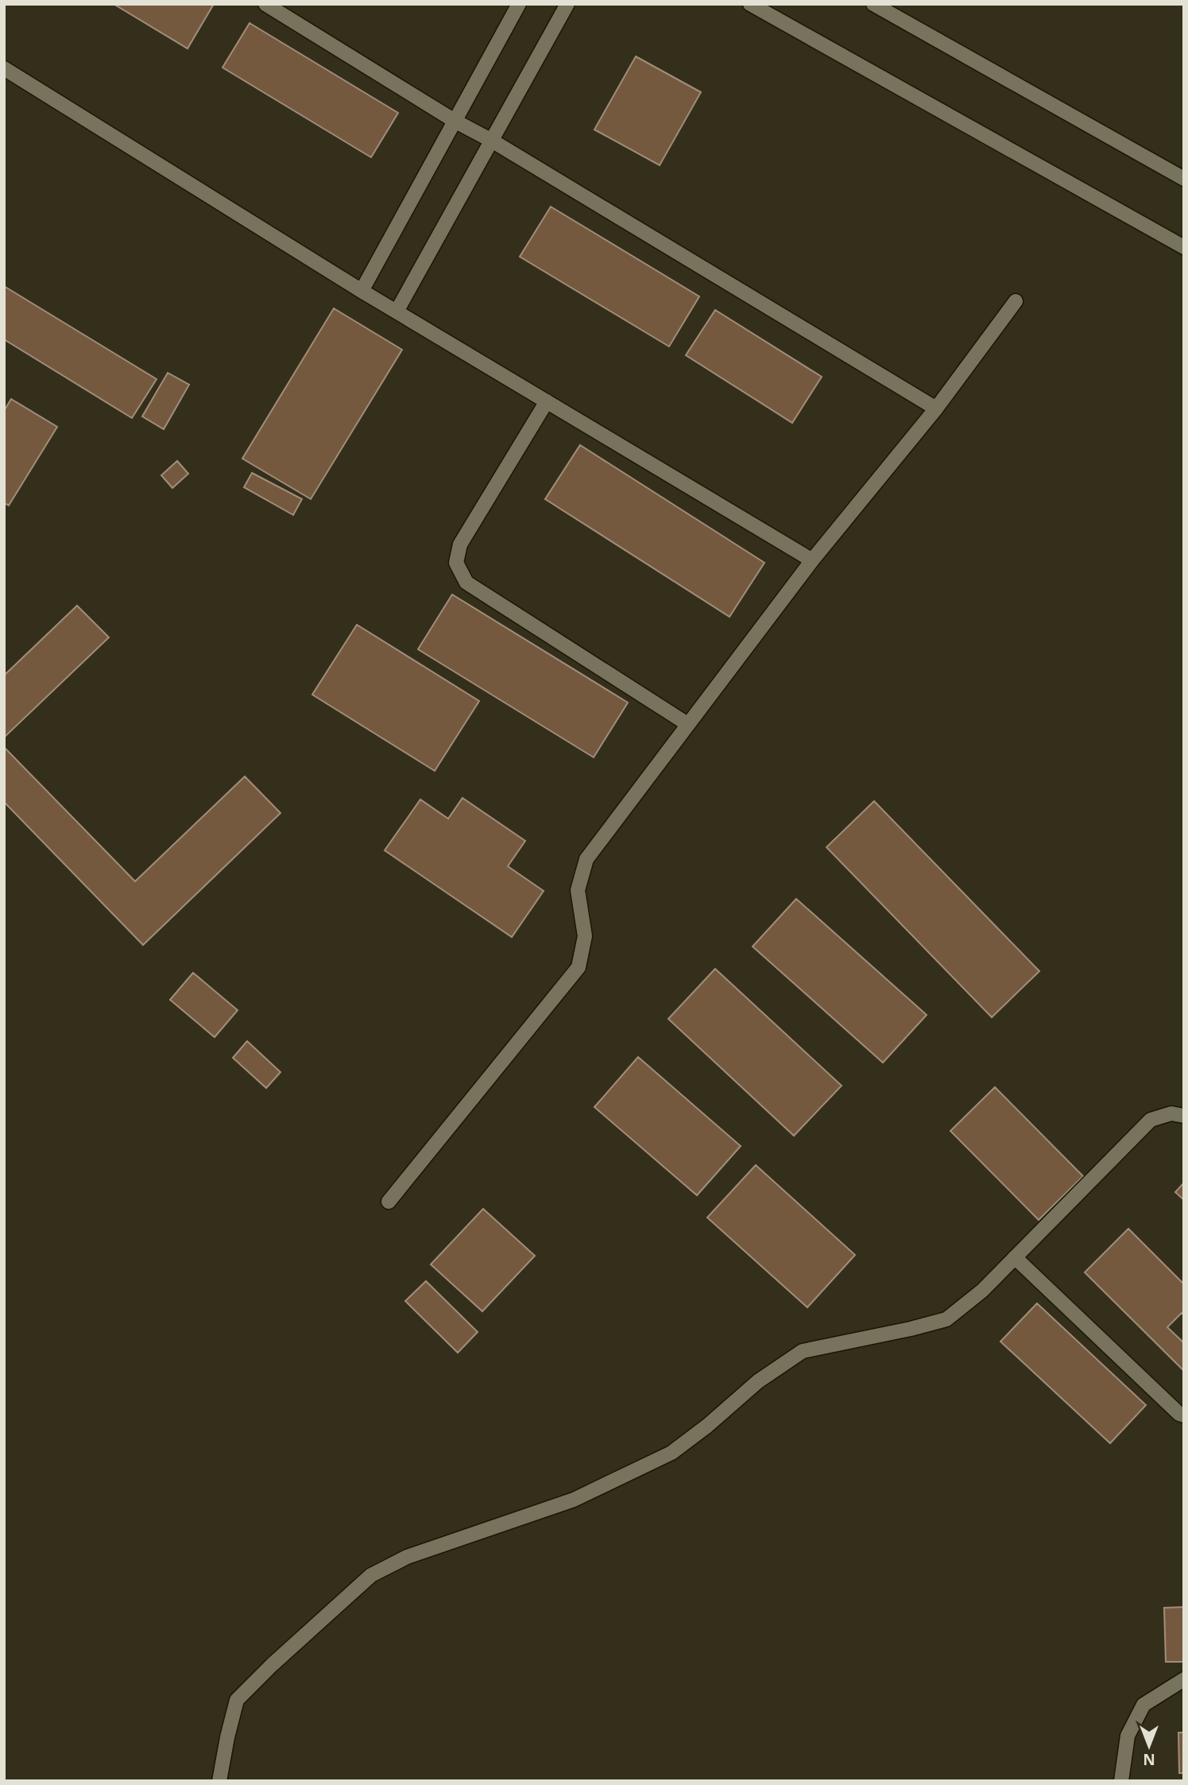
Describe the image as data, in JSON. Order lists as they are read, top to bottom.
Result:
{
  "north": "bottom"
}
